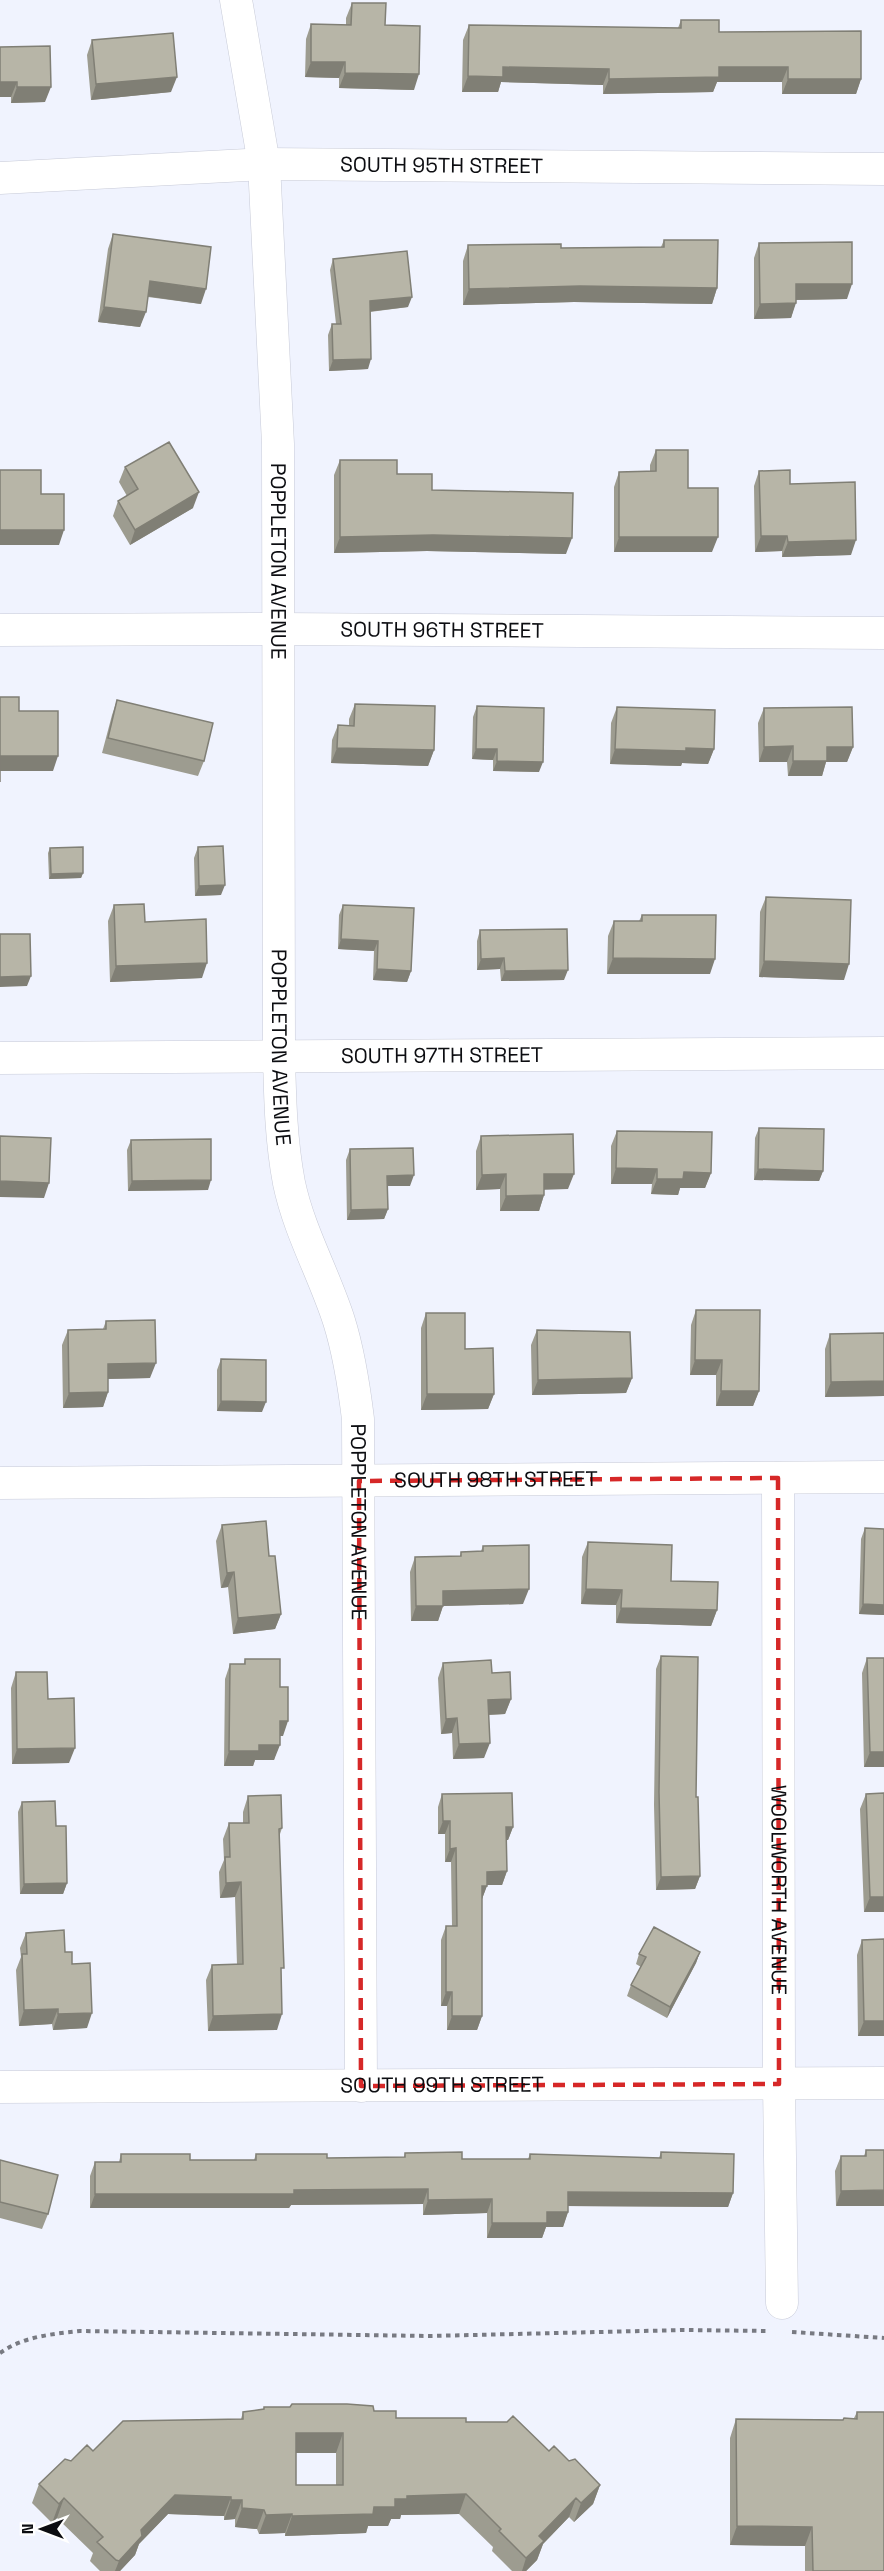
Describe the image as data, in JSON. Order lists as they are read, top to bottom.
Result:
{
  "streets": {
    "street": [
      "SOUTH 95TH STREET",
      "POPPLETON AVENUE",
      "SOUTH 96TH STREET",
      "SOUTH 97TH STREET",
      "SOUTH 98TH STREET",
      "WOOLWORTH AVENUE",
      "SOUTH 99TH STREET"
    ]
  },
  "crossings": [
    ["SOUTH 95TH STREET", "POPPLETON AVENUE"],
    ["POPPLETON AVENUE", "SOUTH 96TH STREET"],
    ["POPPLETON AVENUE", "SOUTH 97TH STREET"],
    ["POPPLETON AVENUE", "SOUTH 98TH STREET"],
    ["POPPLETON AVENUE", "SOUTH 99TH STREET"],
    ["SOUTH 98TH STREET", "WOOLWORTH AVENUE"],
    ["WOOLWORTH AVENUE", "SOUTH 99TH STREET"]
  ],
  "north": "left"
}
